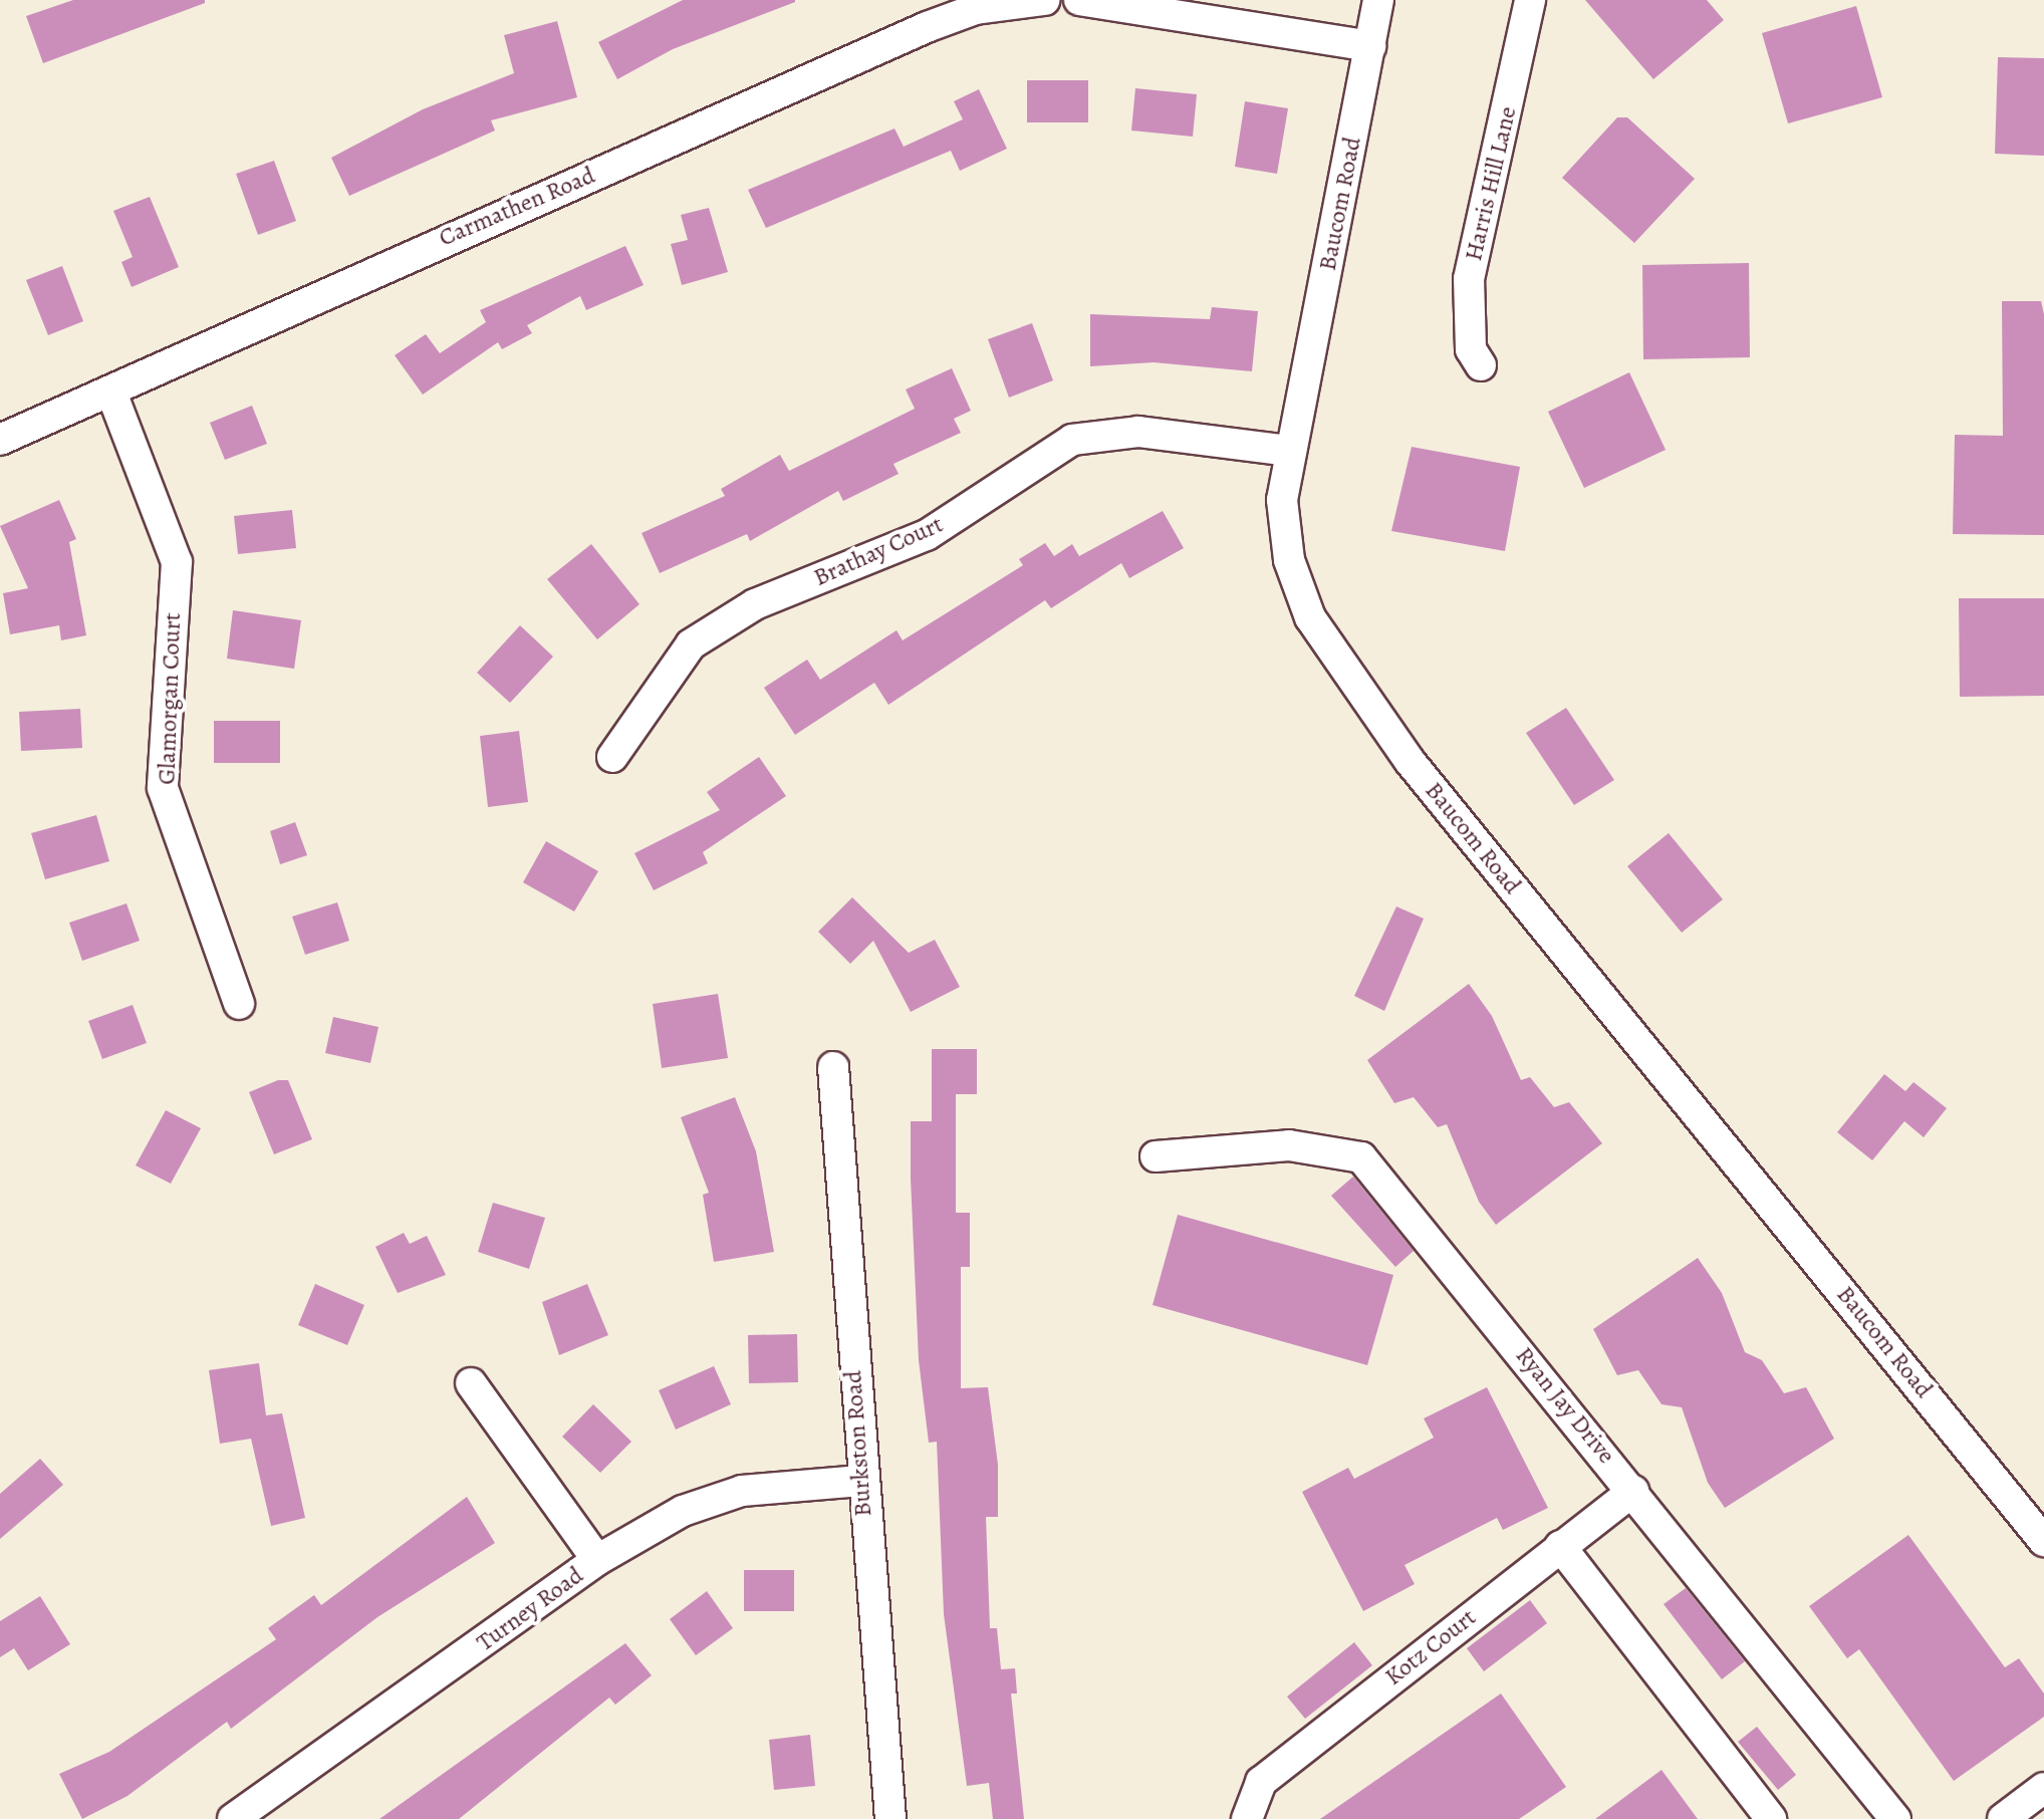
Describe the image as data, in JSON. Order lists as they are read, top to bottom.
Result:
{
  "streets": {
    "street": [
      "Harris Hill Lane",
      "Baucom Road",
      "Carmathen Road",
      "Brathay Court",
      "Glamorgan Court",
      "Ryan Jay Drive",
      "Burkston Road",
      "Turney Road",
      "Kotz Court"
    ]
  },
  "crossings": [
    ["Baucom Road", "Brathay Court"],
    ["Carmathen Road", "Glamorgan Court"],
    ["Ryan Jay Drive", "Kotz Court"],
    ["Burkston Road", "Turney Road"]
  ]
}
